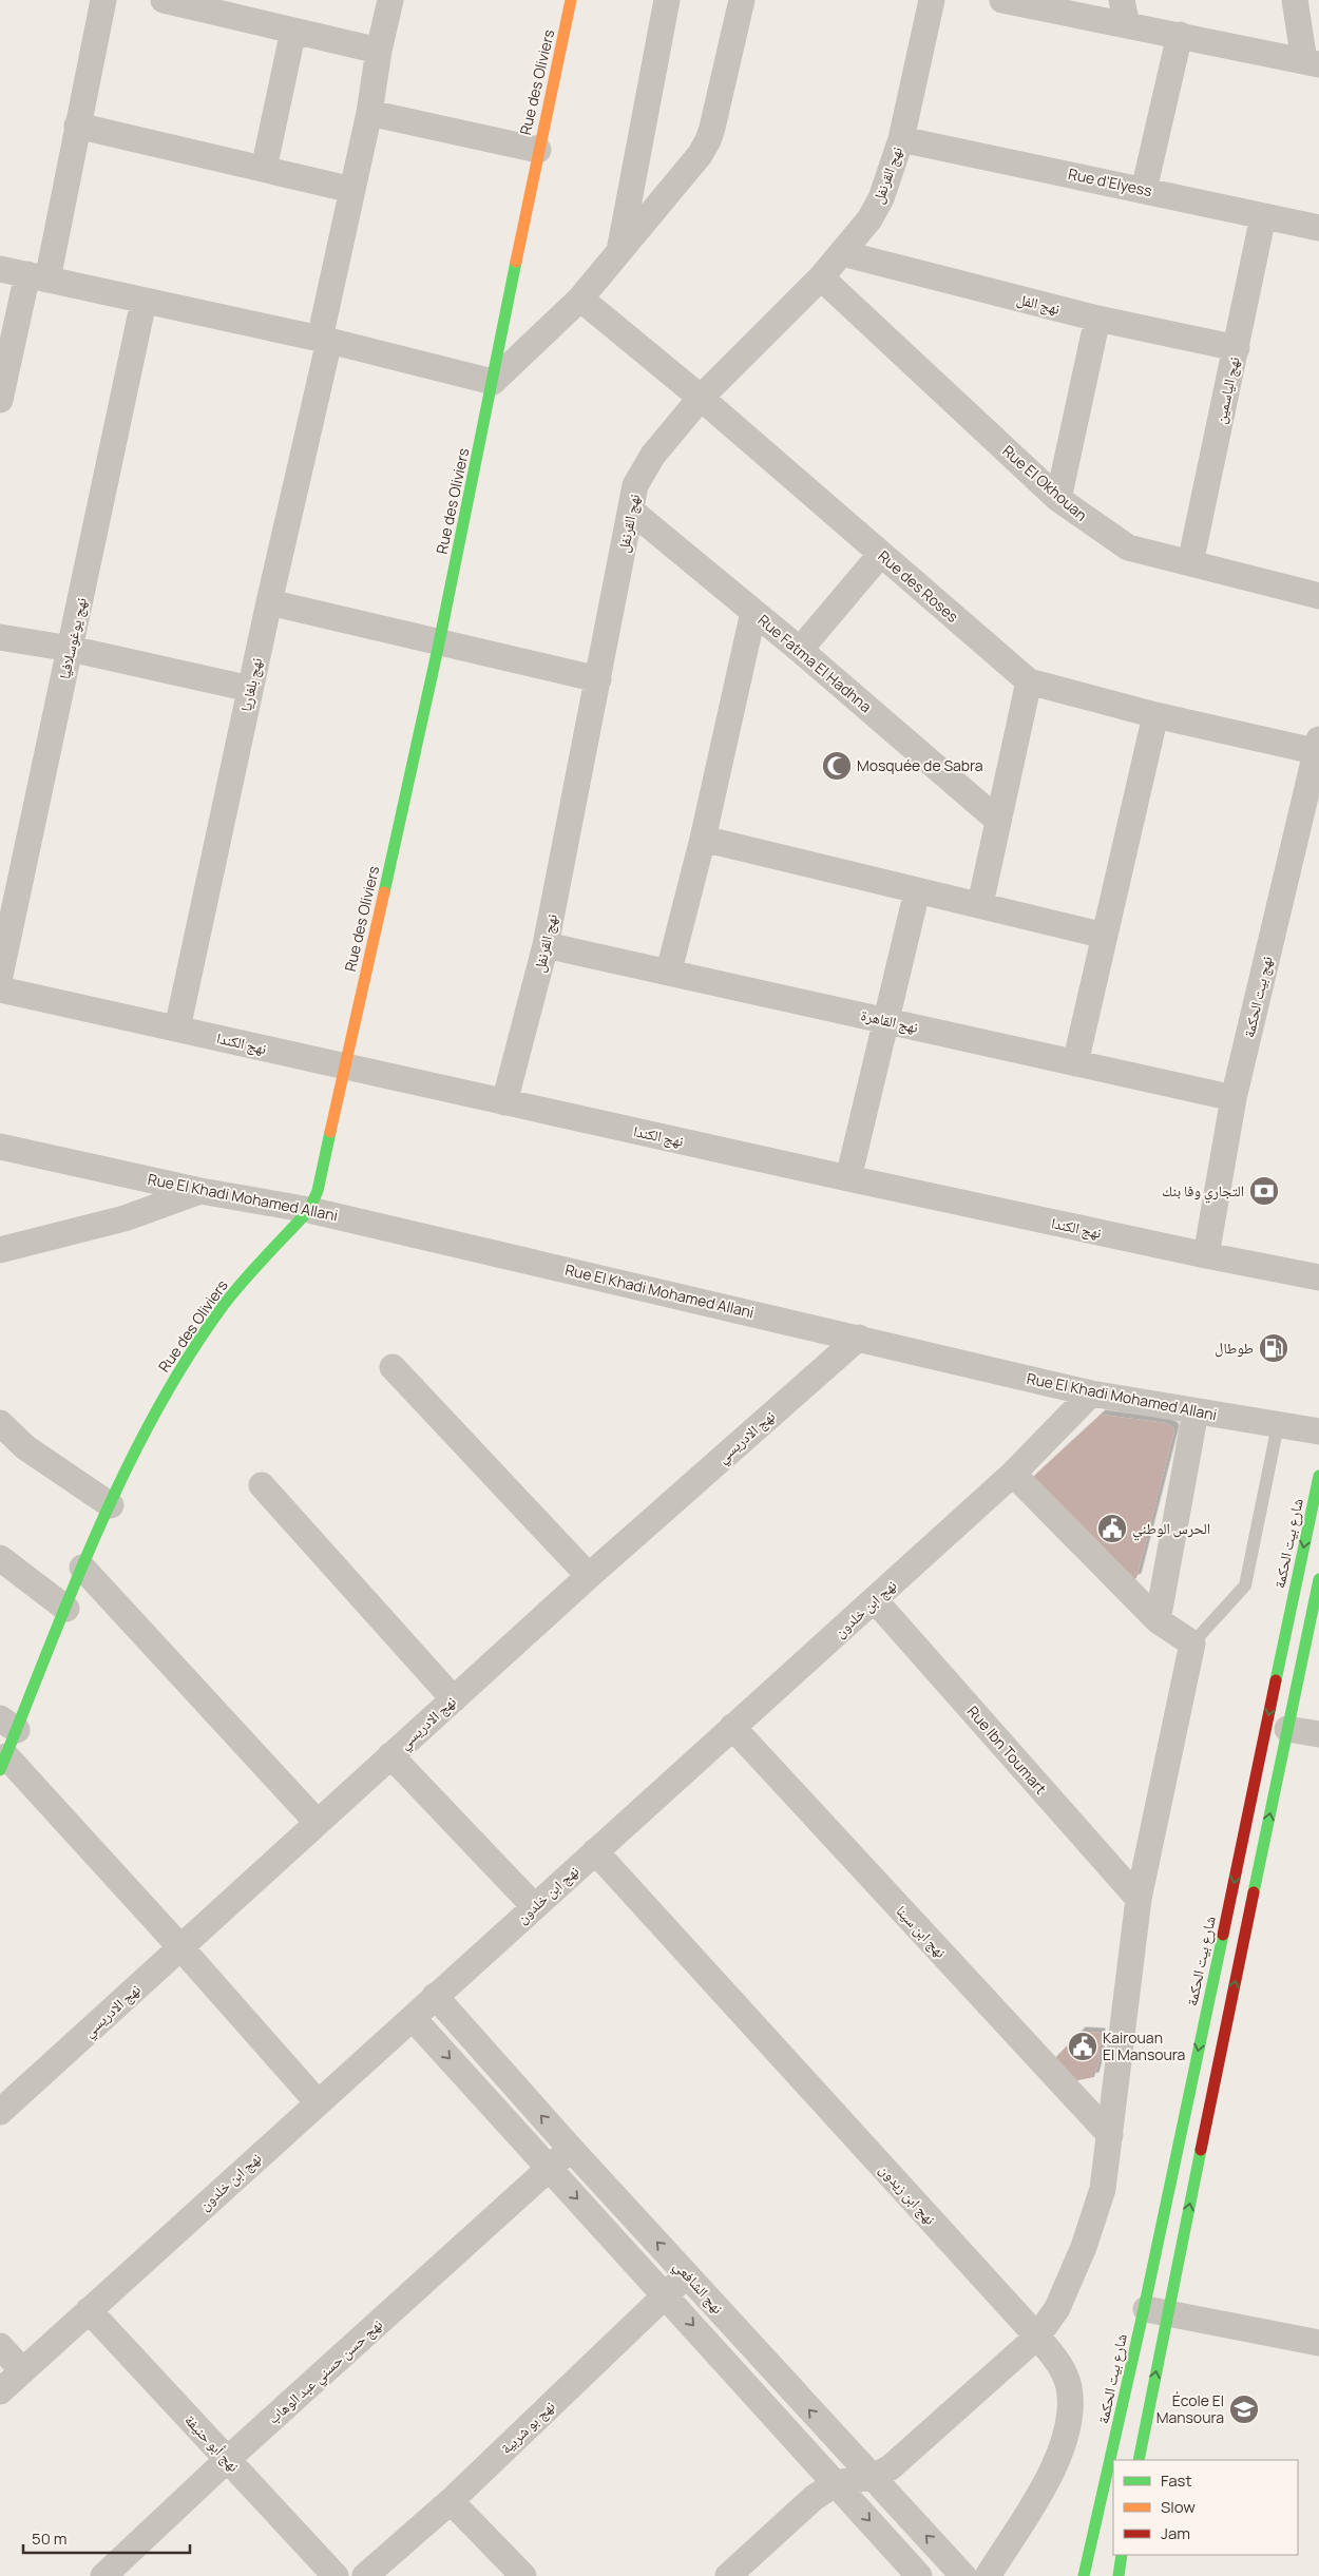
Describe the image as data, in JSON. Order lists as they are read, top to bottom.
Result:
{
  "streets": {
    "main road": ["Rue des Oliviers", "شارع بيت الحكمة"],
    "street": [
      "نهج القرنفل",
      "Rue d'Elyess",
      "نهج الفل",
      "نهج الياسمين",
      "Rue El Okhouan",
      "Rue des Roses",
      "نهج يوغوسلافيا",
      "Rue Fatma El Hadhna",
      "نهج بلغاريا",
      "نهج بيت الحكمة",
      "نهج القاهرة",
      "نهج الكندا",
      "Rue El Khadi Mohamed Allani",
      "نهج الادريسي",
      "نهج ابن خلدون",
      "Rue Ibn Toumart",
      "نهج ابن سينا",
      "نهج ابن زيدون",
      "نهج الشافعي",
      "نهج حسن حسني عبد الوهاب",
      "نهج بو شربية",
      "نهج أبو حنيفة"
    ]
  },
  "crossings": [
    ["Rue des Oliviers", "نهج الكندا"],
    ["Rue des Oliviers", "Rue El Khadi Mohamed Allani"],
    ["نهج القرنفل", "Rue d'Elyess"],
    ["نهج القرنفل", "نهج الفل"],
    ["نهج القرنفل", "Rue El Okhouan"],
    ["نهج القرنفل", "Rue des Roses"],
    ["نهج القرنفل", "Rue Fatma El Hadhna"],
    ["نهج القرنفل", "نهج القاهرة"],
    ["نهج القرنفل", "نهج الكندا"],
    ["Rue d'Elyess", "نهج الياسمين"],
    ["نهج الفل", "نهج الياسمين"],
    ["نهج الياسمين", "Rue El Okhouan"],
    ["Rue des Roses", "نهج بيت الحكمة"],
    ["نهج بلغاريا", "نهج الكندا"],
    ["نهج بيت الحكمة", "نهج القاهرة"],
    ["نهج بيت الحكمة", "نهج الكندا"],
    ["Rue El Khadi Mohamed Allani", "نهج الادريسي"],
    ["Rue El Khadi Mohamed Allani", "نهج ابن خلدون"],
    ["نهج ابن خلدون", "Rue Ibn Toumart"],
    ["نهج ابن خلدون", "نهج ابن سينا"],
    ["نهج ابن خلدون", "نهج ابن زيدون"],
    ["نهج ابن خلدون", "نهج الشافعي"],
    ["نهج ابن خلدون", "نهج أبو حنيفة"],
    ["نهج الشافعي", "نهج حسن حسني عبد الوهاب"],
    ["نهج الشافعي", "نهج بو شربية"],
    ["نهج حسن حسني عبد الوهاب", "نهج أبو حنيفة"]
  ],
  "places": {
    "mosque": ["Mosquée de Sabra"],
    "bank": ["التجاري وفا بنك"],
    "fuel station": ["طوطال"],
    "public building": ["الحرس الوطني", "Kairouan El Mansoura"],
    "school or university": ["École El Mansoura"]
  },
  "legend": ["Fast", "Slow", "Jam"],
  "scale_bar": "50 m"
}
